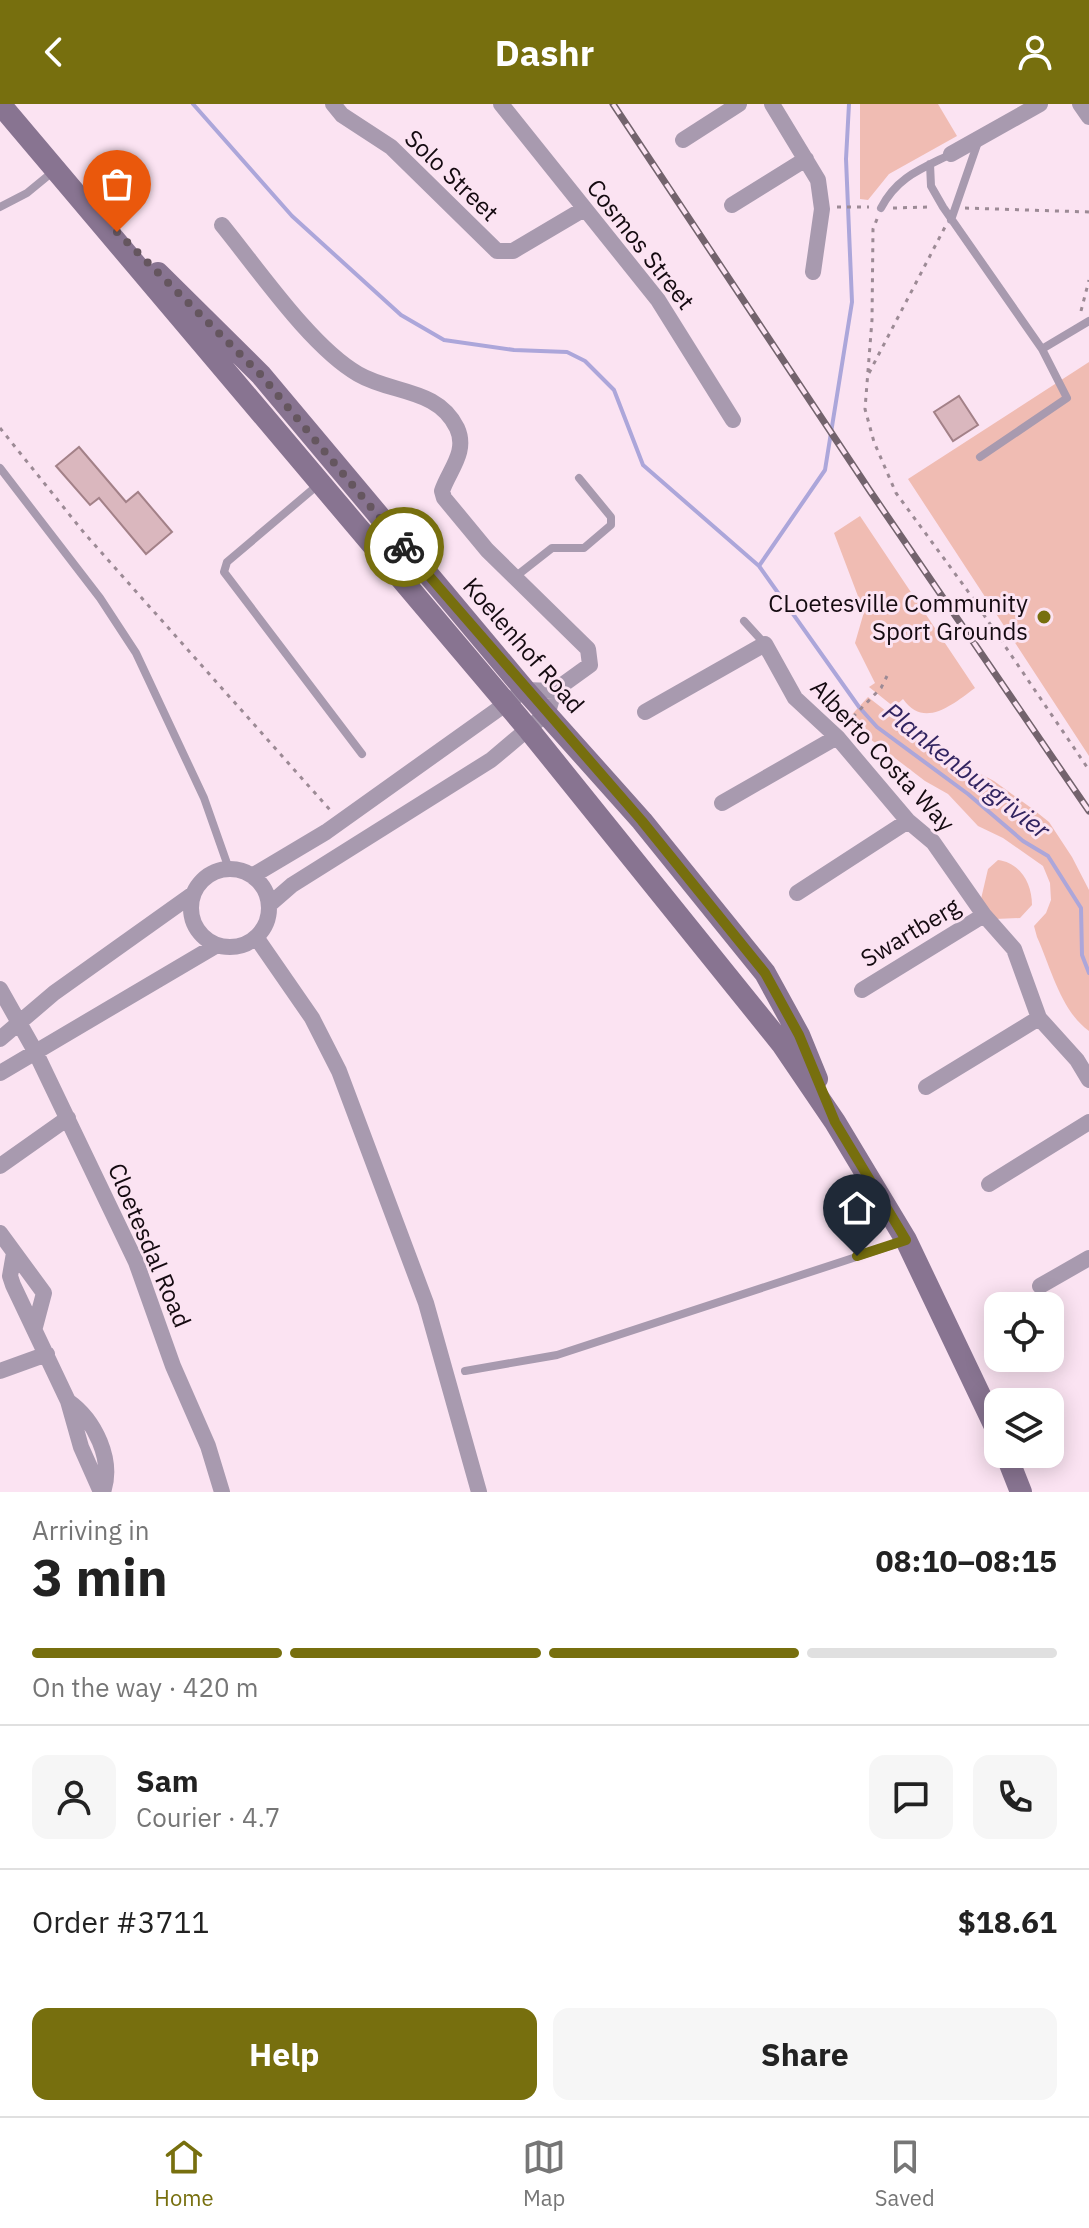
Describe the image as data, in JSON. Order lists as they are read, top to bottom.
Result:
{
  "streets": {
    "main road": ["Koelenhof Road"],
    "street": [
      "Solo Street",
      "Cosmos Street",
      "Alberto Costa Way",
      "Swartberg",
      "Cloetesdal Road"
    ]
  },
  "crossings": [
    ["Solo Street", "Cosmos Street"],
    ["Alberto Costa Way", "Swartberg"]
  ],
  "water": ["Plankenburgrivier"],
  "places": ["CLoetesville Community Sport Grounds"],
  "page": {
    "header": "Dashr",
    "heading": ["3 min", "Arriving in", "08:10–08:15"],
    "panel": [
      "Sam",
      "Courier · 4.7",
      "Order #3711",
      "$18.61"
    ],
    "bar": "On the way · 420 m",
    "buttons": ["Help", "Share"],
    "tabs": ["Home", "Map", "Saved"]
  }
}
